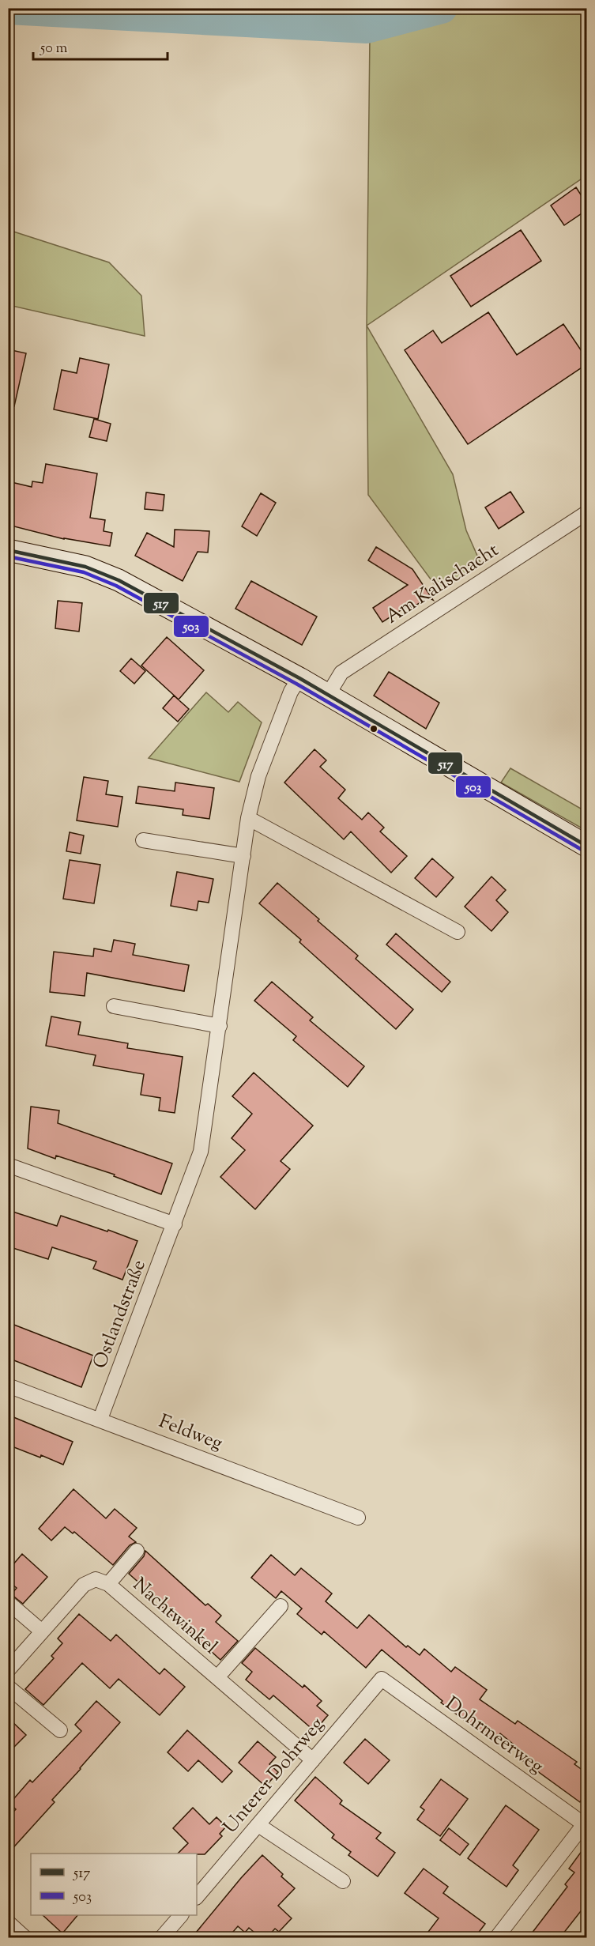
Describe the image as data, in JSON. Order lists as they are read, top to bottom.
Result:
{
  "streets": {
    "street": [
      "Am Kalischacht",
      "Ostlandstraße",
      "Feldweg",
      "Nachtwinkel",
      "Dohrmeerweg",
      "Unterer Dohrweg"
    ]
  },
  "crossings": [
    ["Ostlandstraße", "Feldweg"],
    ["Nachtwinkel", "Unterer Dohrweg"],
    ["Dohrmeerweg", "Unterer Dohrweg"]
  ],
  "lines": ["transit line 517", "transit line 503"],
  "legend": ["517", "503"],
  "scale_bar": "50 m"
}
